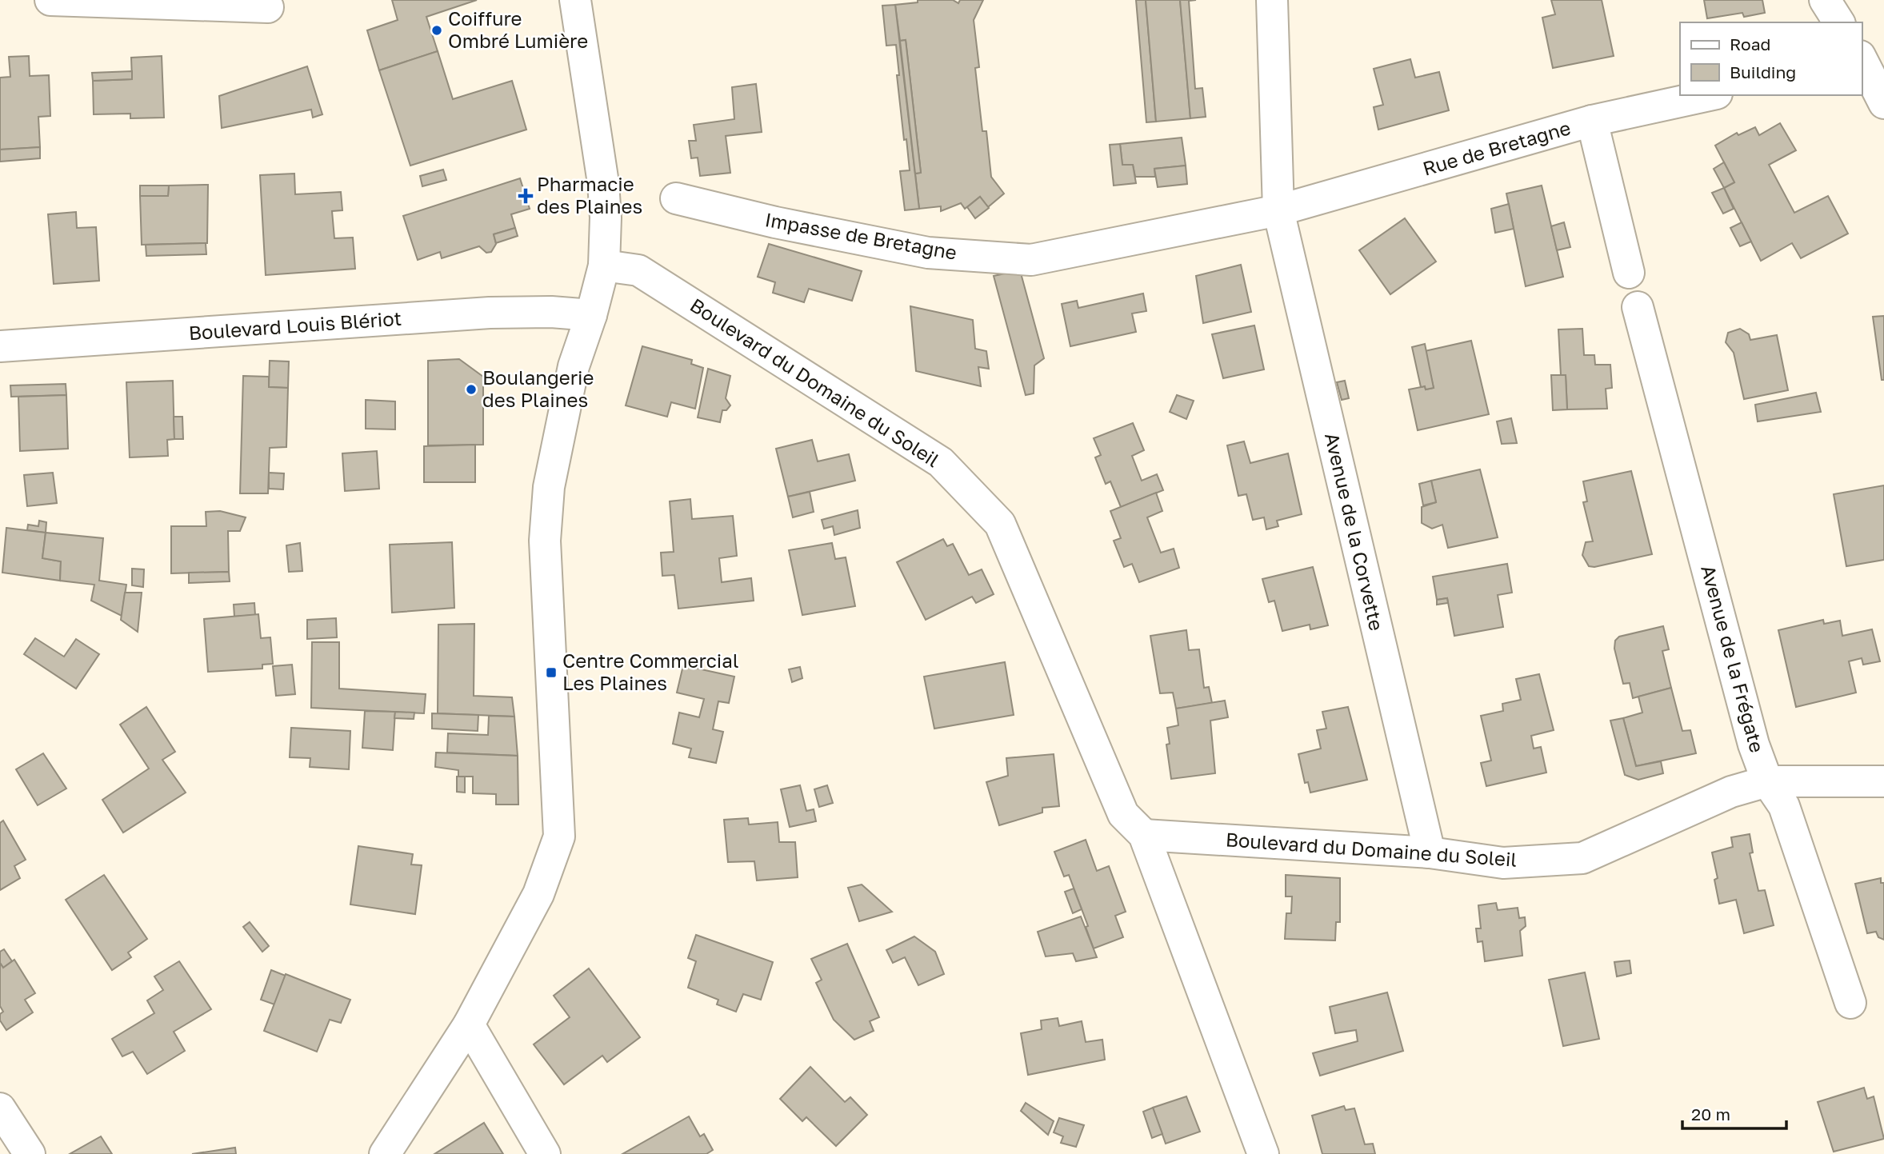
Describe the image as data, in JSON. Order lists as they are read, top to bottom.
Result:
{
  "streets": {
    "street": [
      "Rue de Bretagne",
      "Impasse de Bretagne",
      "Boulevard Louis Blériot",
      "Boulevard du Domaine du Soleil",
      "Avenue de la Corvette",
      "Avenue de la Frégate"
    ]
  },
  "crossings": [
    ["Rue de Bretagne", "Impasse de Bretagne"],
    ["Rue de Bretagne", "Avenue de la Corvette"],
    ["Impasse de Bretagne", "Avenue de la Corvette"],
    ["Boulevard du Domaine du Soleil", "Avenue de la Corvette"],
    ["Boulevard du Domaine du Soleil", "Avenue de la Frégate"]
  ],
  "places": {
    "other": ["Coiffure Ombré Lumière", "Boulangerie des Plaines"],
    "health": ["Pharmacie des Plaines"],
    "transit": ["Centre Commercial Les Plaines"]
  },
  "legend": ["Road", "Building"],
  "scale_bar": "20 m"
}
